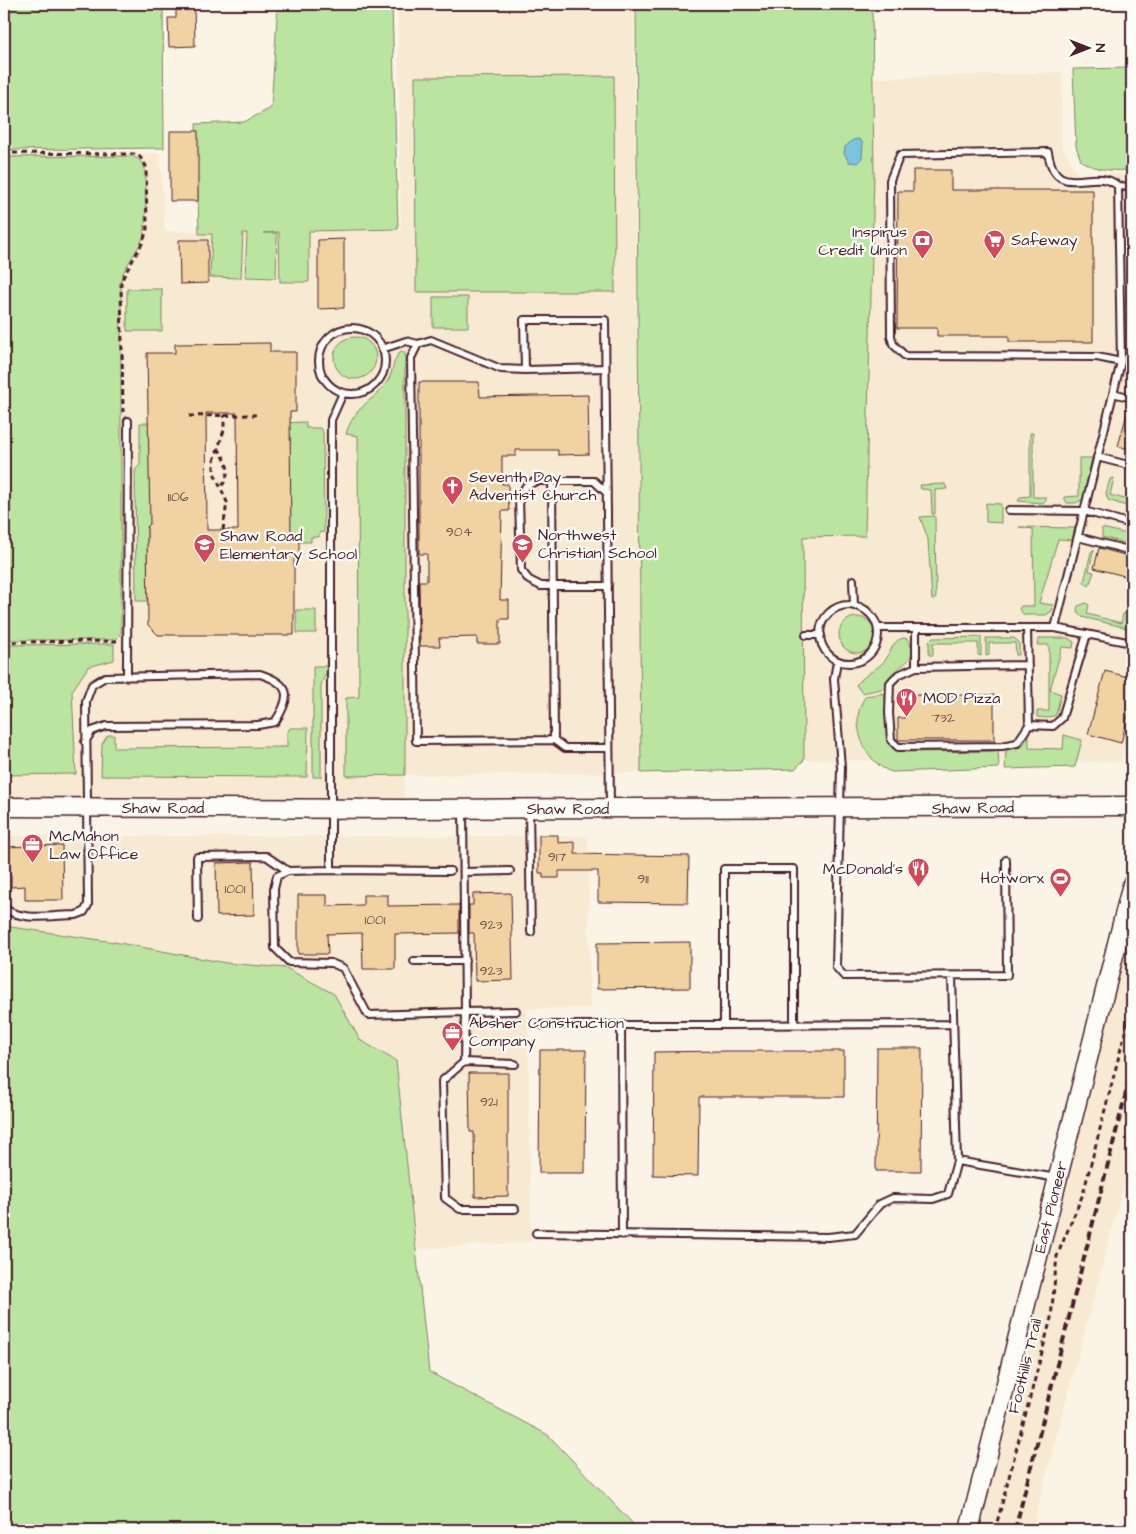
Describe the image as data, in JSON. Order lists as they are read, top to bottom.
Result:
{
  "streets": {
    "main road": ["Shaw Road", "East Pioneer"],
    "path": ["Foothills Trail"]
  },
  "places": {
    "supermarket": ["Safeway"],
    "bank": ["Inspirus Credit Union"],
    "church": ["Seventh Day Adventist Church"],
    "school or university": ["Northwest Christian School", "Shaw Road Elementary School"],
    "restaurant": ["MOD Pizza", "McDonald's"],
    "office": ["McMahon Law Office", "Absher Construction Company"],
    "sports": ["Hotworx"]
  },
  "house_numbers": [
    "1106",
    "904",
    "732",
    "917",
    "911",
    "1001",
    "1001",
    "923",
    "923",
    "921"
  ],
  "north": "right"
}
